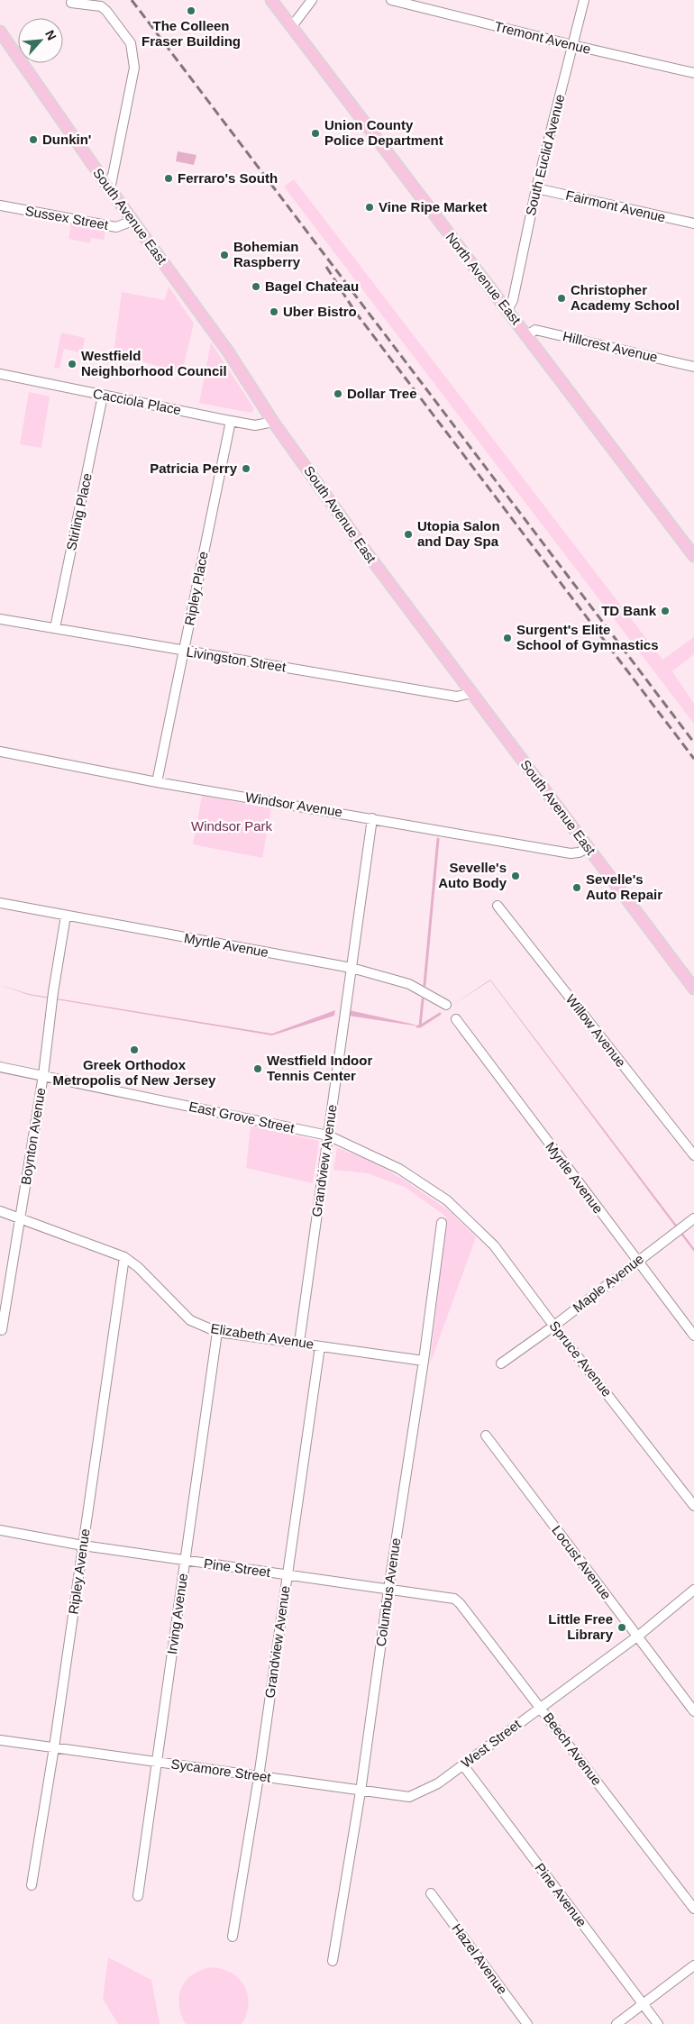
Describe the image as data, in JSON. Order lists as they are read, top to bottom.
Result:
{
  "streets": {
    "main road": ["South Avenue East", "North Avenue East"],
    "street": [
      "Tremont Avenue",
      "South Euclid Avenue",
      "Fairmont Avenue",
      "Sussex Street",
      "Hillcrest Avenue",
      "Cacciola Place",
      "Stirling Place",
      "Ripley Place",
      "Livingston Street",
      "Windsor Avenue",
      "Myrtle Avenue",
      "Willow Avenue",
      "East Grove Street",
      "Boynton Avenue",
      "Grandview Avenue",
      "Maple Avenue",
      "Elizabeth Avenue",
      "Spruce Avenue",
      "Locust Avenue",
      "Pine Street",
      "Ripley Avenue",
      "Columbus Avenue",
      "Irving Avenue",
      "West Street",
      "Beech Avenue",
      "Sycamore Street",
      "Pine Avenue",
      "Hazel Avenue"
    ]
  },
  "crossings": [
    ["Tremont Avenue", "South Euclid Avenue"],
    ["South Euclid Avenue", "Fairmont Avenue"],
    ["South Euclid Avenue", "North Avenue East"],
    ["South Avenue East", "Sussex Street"],
    ["South Avenue East", "Cacciola Place"],
    ["South Avenue East", "Livingston Street"],
    ["South Avenue East", "Windsor Avenue"],
    ["North Avenue East", "Hillcrest Avenue"],
    ["Cacciola Place", "Stirling Place"],
    ["Cacciola Place", "Ripley Place"],
    ["Stirling Place", "Livingston Street"],
    ["Ripley Place", "Livingston Street"],
    ["Ripley Place", "Windsor Avenue"],
    ["Windsor Avenue", "Grandview Avenue"],
    ["Myrtle Avenue", "Boynton Avenue"],
    ["Myrtle Avenue", "Grandview Avenue"],
    ["Myrtle Avenue", "Maple Avenue"],
    ["East Grove Street", "Boynton Avenue"],
    ["East Grove Street", "Grandview Avenue"],
    ["East Grove Street", "Spruce Avenue"],
    ["Boynton Avenue", "Elizabeth Avenue"],
    ["Grandview Avenue", "Elizabeth Avenue"],
    ["Grandview Avenue", "Pine Street"],
    ["Grandview Avenue", "Sycamore Street"],
    ["Maple Avenue", "Spruce Avenue"],
    ["Elizabeth Avenue", "Ripley Avenue"],
    ["Elizabeth Avenue", "Columbus Avenue"],
    ["Elizabeth Avenue", "Irving Avenue"],
    ["Locust Avenue", "West Street"],
    ["Pine Street", "Ripley Avenue"],
    ["Pine Street", "Columbus Avenue"],
    ["Pine Street", "Irving Avenue"],
    ["Pine Street", "Beech Avenue"],
    ["Ripley Avenue", "Sycamore Street"],
    ["Columbus Avenue", "Sycamore Street"],
    ["Irving Avenue", "Sycamore Street"],
    ["West Street", "Beech Avenue"],
    ["West Street", "Sycamore Street"],
    ["West Street", "Pine Avenue"]
  ],
  "parks": ["Windsor Park"],
  "places": [
    "The Colleen Fraser Building",
    "Union County Police Department",
    "Dunkin'",
    "Ferraro's South",
    "Vine Ripe Market",
    "Bohemian Raspberry",
    "Bagel Chateau",
    "Christopher Academy School",
    "Uber Bistro",
    "Westfield Neighborhood Council",
    "Dollar Tree",
    "Patricia Perry",
    "Utopia Salon and Day Spa",
    "TD Bank",
    "Surgent's Elite School of Gymnastics",
    "Sevelle's Auto Body",
    "Sevelle's Auto Repair",
    "Greek Orthodox Metropolis of New Jersey",
    "Westfield Indoor Tennis Center",
    "Little Free Library"
  ],
  "north": "top right"
}
